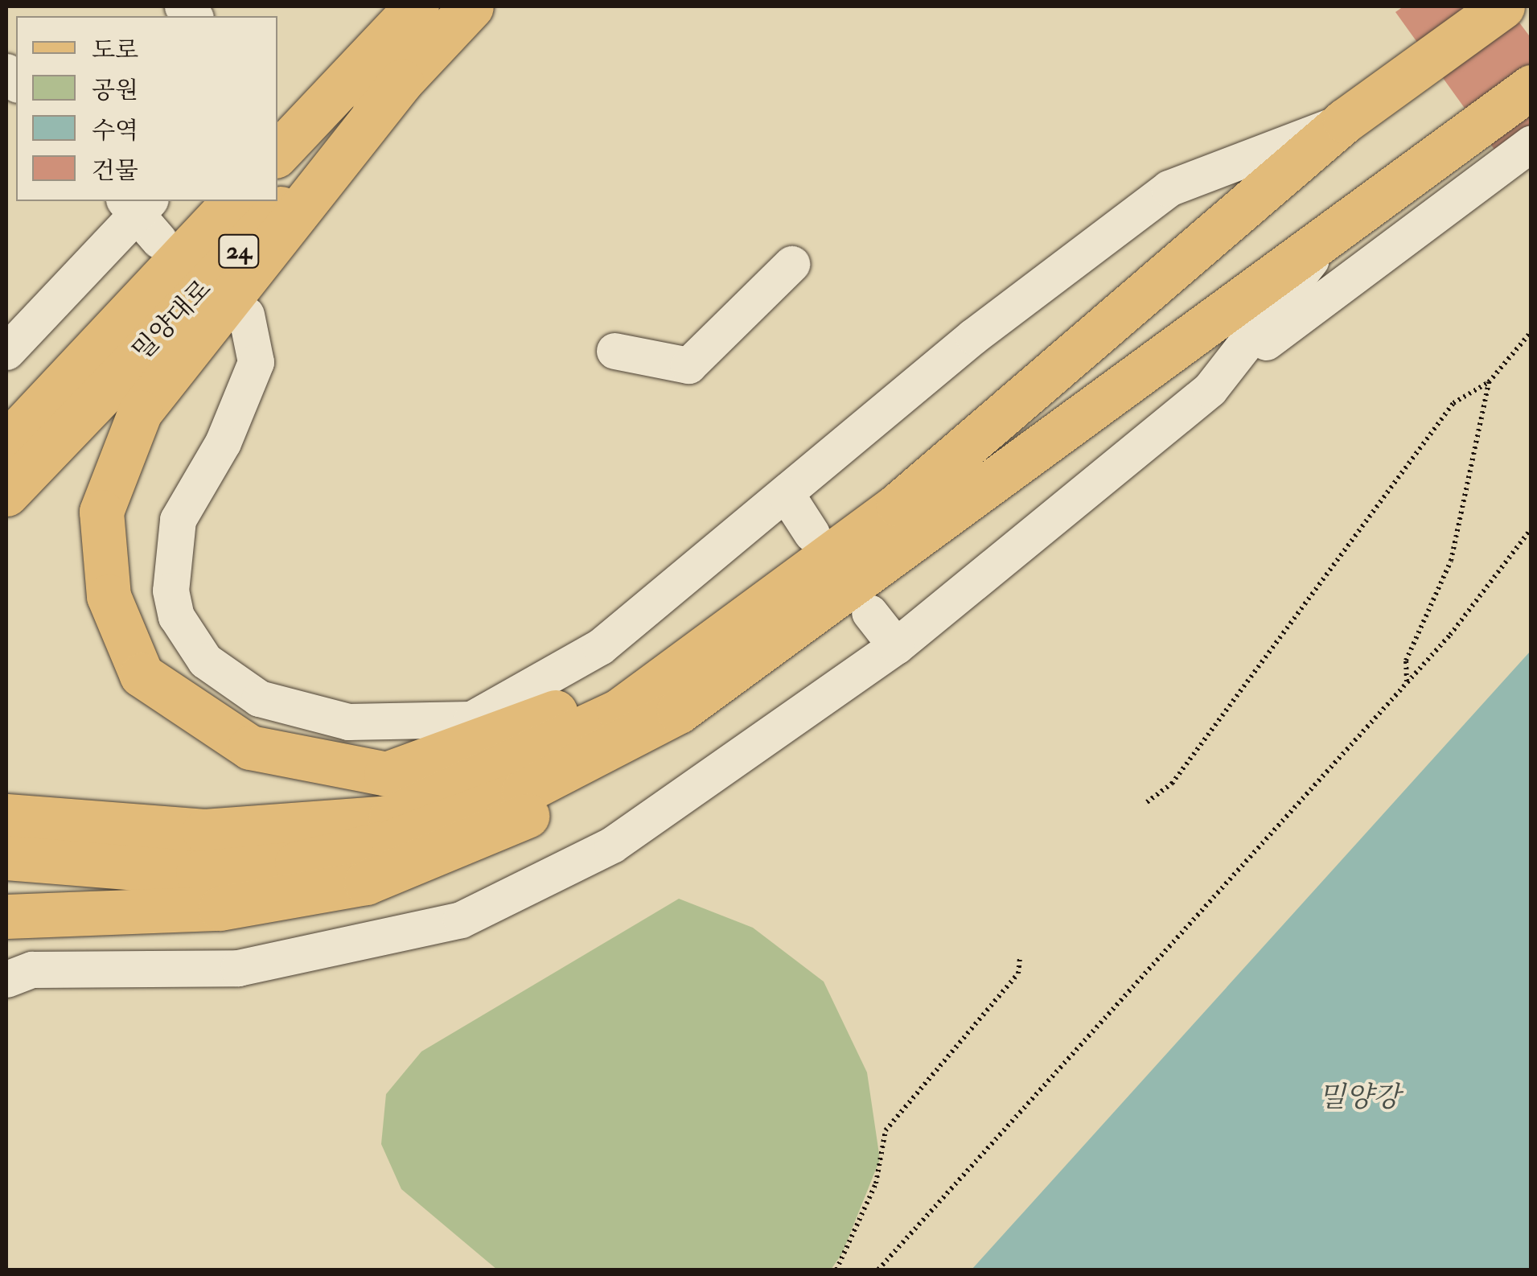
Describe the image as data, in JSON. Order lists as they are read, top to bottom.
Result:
{
  "streets": {
    "main road": ["24", "밀양대로"]
  },
  "water": ["밀양강"],
  "legend": [
    "도로",
    "공원",
    "수역",
    "건물"
  ]
}
